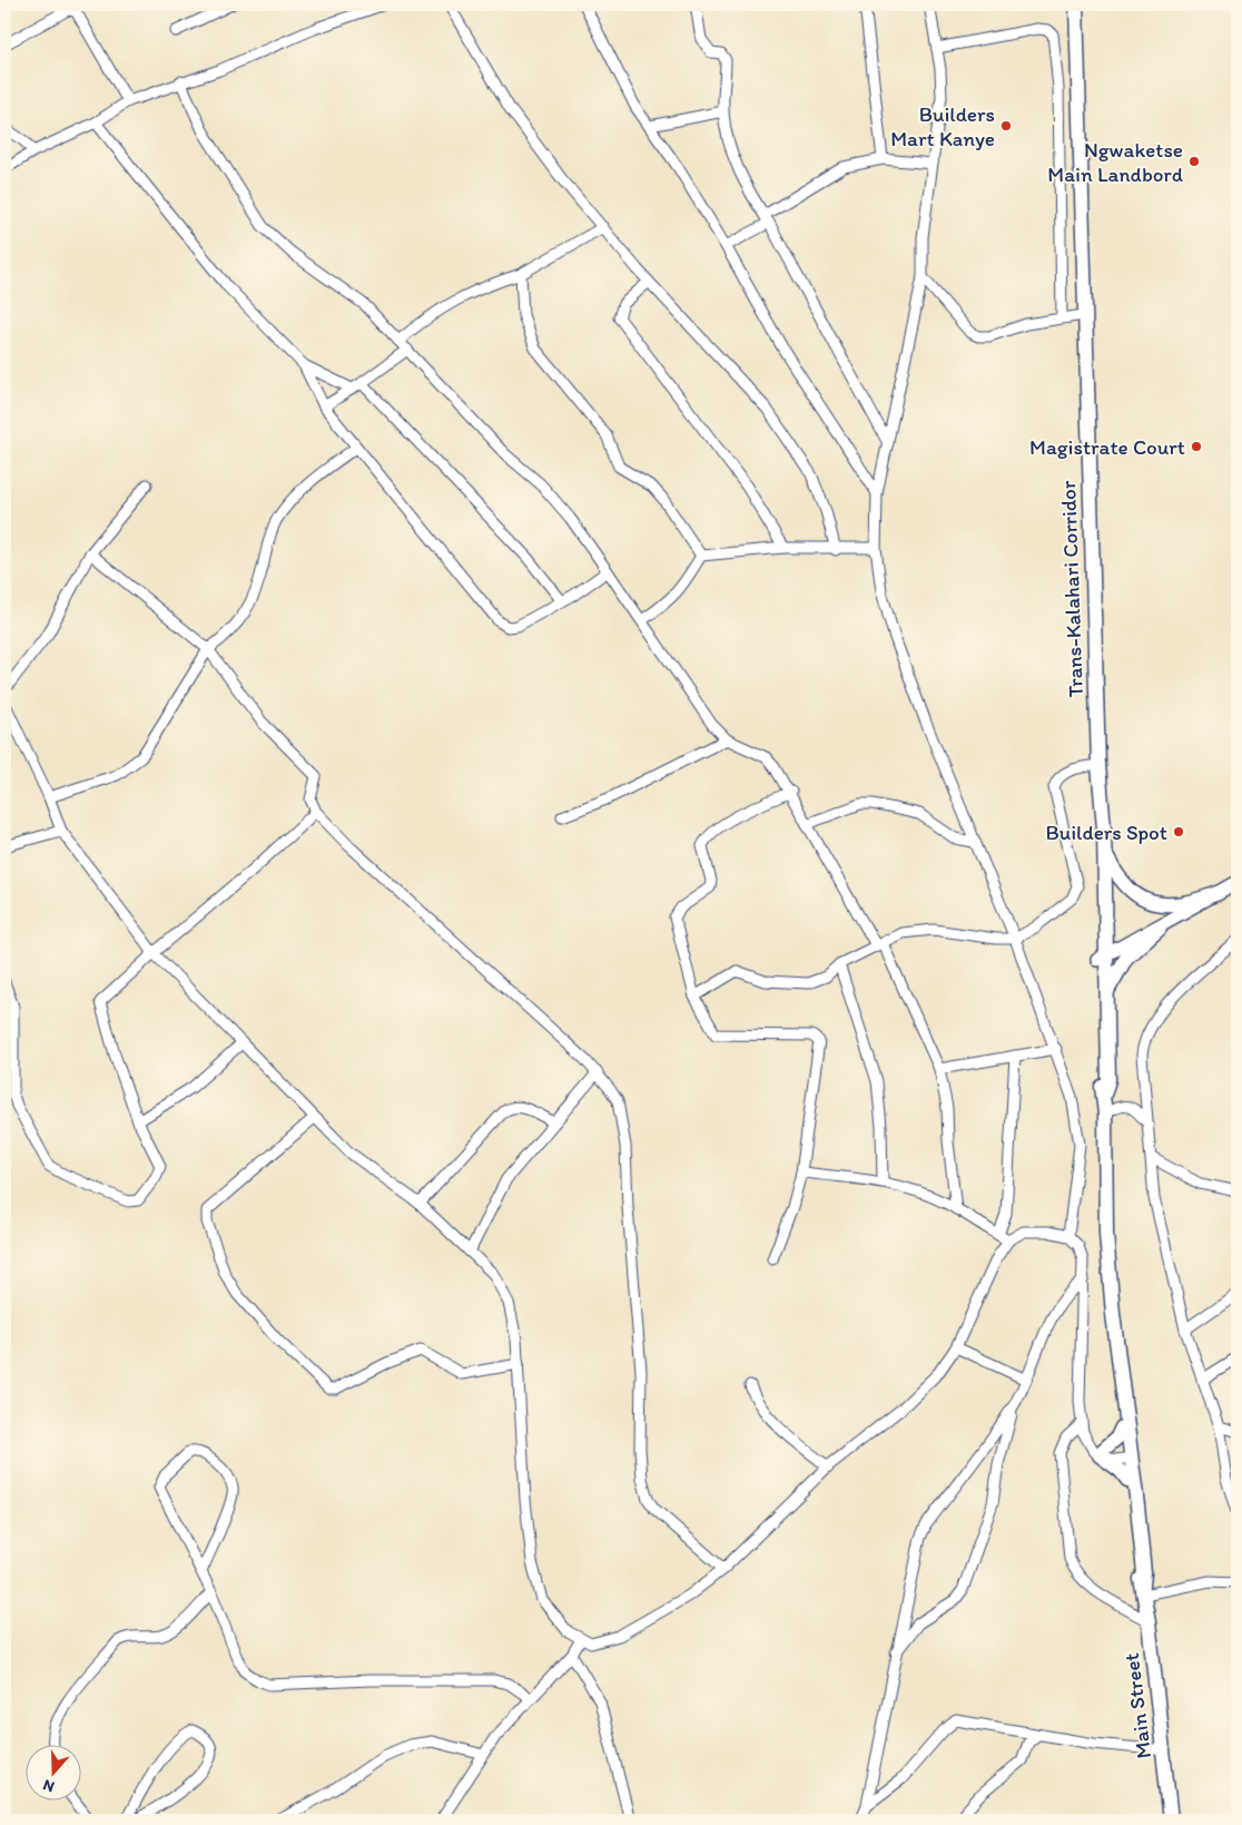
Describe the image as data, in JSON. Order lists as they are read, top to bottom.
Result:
{
  "streets": {
    "highway": ["Trans-Kalahari Corridor", "Main Street"]
  },
  "crossings": [
    ["Trans-Kalahari Corridor", "Main Street"]
  ],
  "places": [
    "Builders Mart Kanye",
    "Ngwaketse Main Landbord",
    "Magistrate Court",
    "Builders Spot"
  ],
  "north": "bottom"
}
